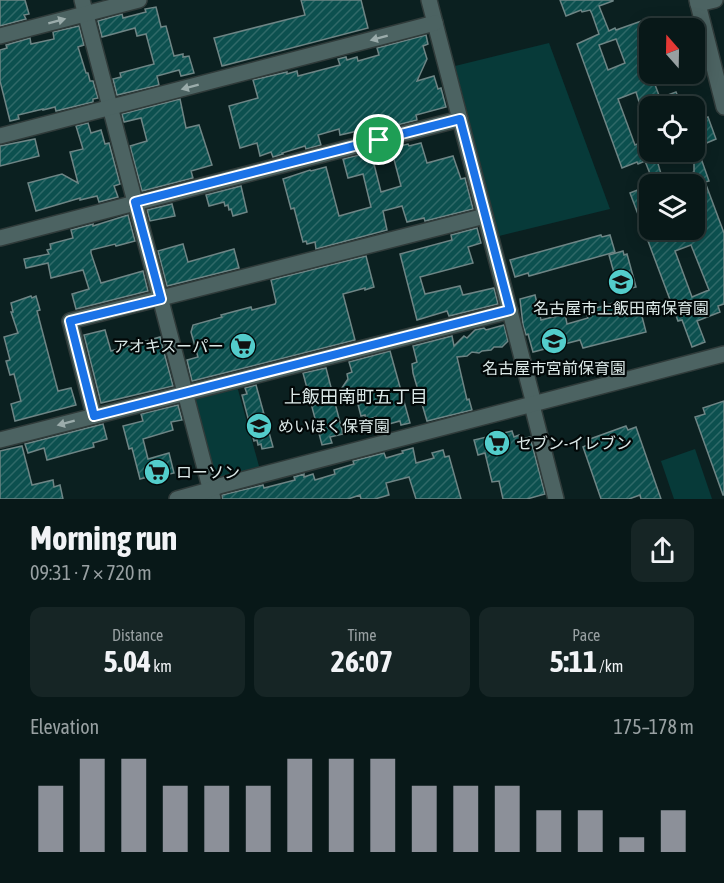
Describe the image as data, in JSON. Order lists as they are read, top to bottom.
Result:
{
  "districts": ["上飯田南町五丁目"],
  "places": {
    "school or university": ["名古屋市上飯田南保育園", "名古屋市宮前保育園", "めいほく保育園"],
    "supermarket": ["アオキスーパー", "セブン-イレブン", "ローソン"]
  },
  "north": "top",
  "page": {
    "heading": ["Morning run", "09:31 · 7 × 720 m"],
    "stats": [
      ["Distance", "5.04 km"],
      ["Time", "26:07"],
      ["Pace", "5:11 /km"]
    ],
    "chart": ["Elevation", "175–178 m"]
  }
}
